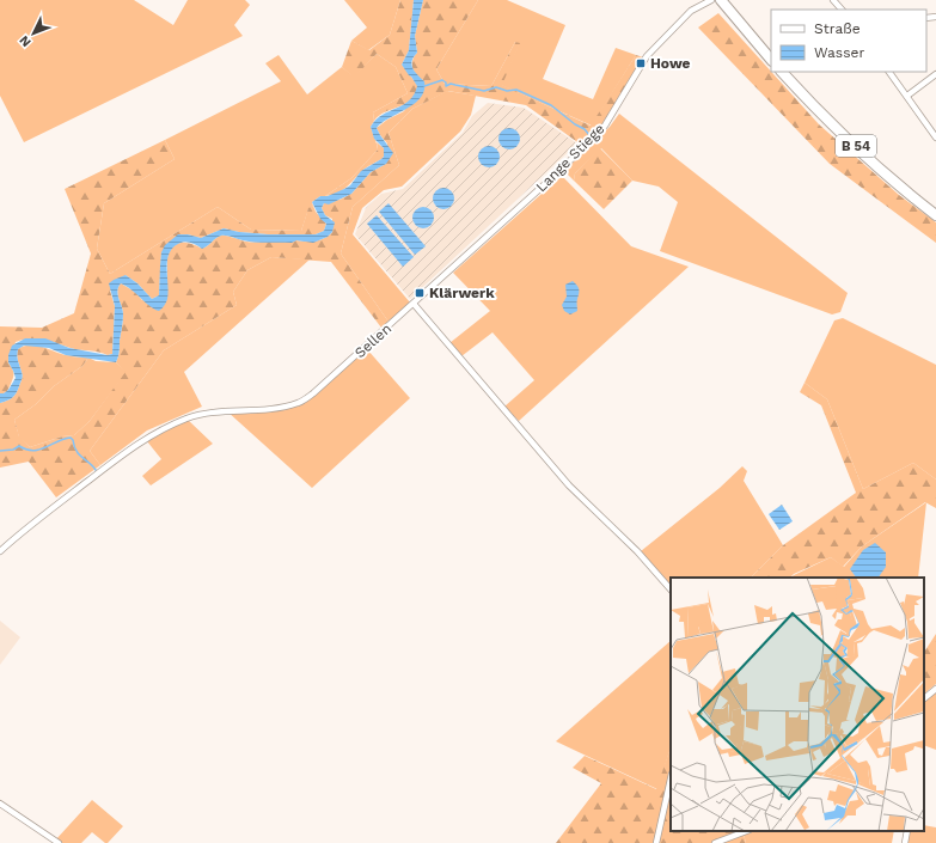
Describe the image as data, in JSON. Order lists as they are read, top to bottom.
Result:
{
  "streets": {
    "highway": ["B 54"],
    "street": ["Lange Stiege", "Sellen"]
  },
  "crossings": [
    ["Lange Stiege", "Sellen"]
  ],
  "places": {
    "transit": ["Howe", "Klärwerk"]
  },
  "legend": ["Straße", "Wasser"],
  "north": "bottom left"
}
